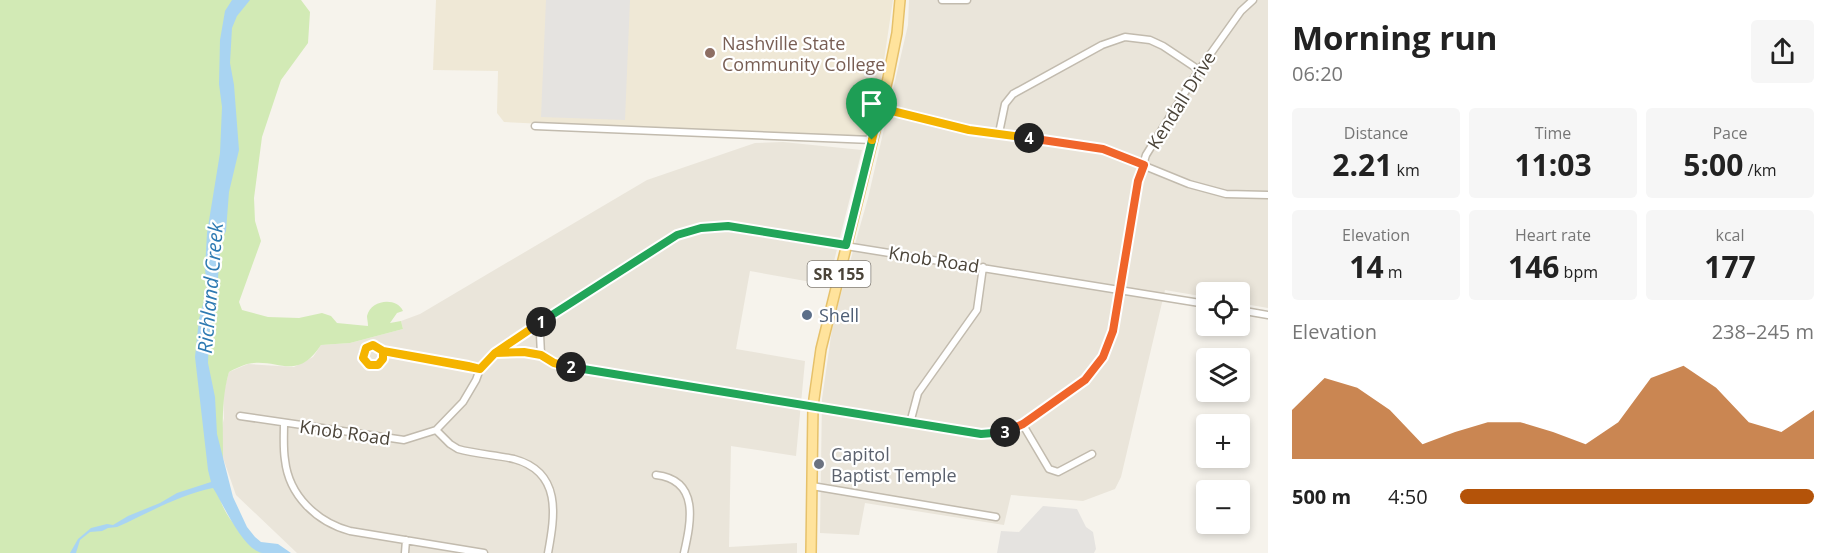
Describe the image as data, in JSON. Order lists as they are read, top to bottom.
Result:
{
  "streets": {
    "main road": ["SR 155"],
    "street": ["Kendall Drive", "Knob Road"]
  },
  "crossings": [
    ["Kendall Drive", "Knob Road"],
    ["Kendall Drive", "SR 155"],
    ["Knob Road", "SR 155"]
  ],
  "water": ["Richland Creek"],
  "places": ["Nashville State Community College", "Shell", "Capitol Baptist Temple"],
  "page": {
    "heading": ["Morning run", "06:20"],
    "stats": [
      ["Distance", "2.21 km"],
      ["Time", "11:03"],
      ["Pace", "5:00 /km"],
      ["Elevation", "14 m"],
      ["Heart rate", "146 bpm"],
      ["kcal", "177"]
    ],
    "pins": [
      "4",
      "1",
      "2",
      "3"
    ],
    "map_buttons": ["+", "−"],
    "chart": ["Elevation", "238–245 m"],
    "list": [
      {
        "name": "500 m",
        "note": "4:50"
      }
    ]
  }
}
